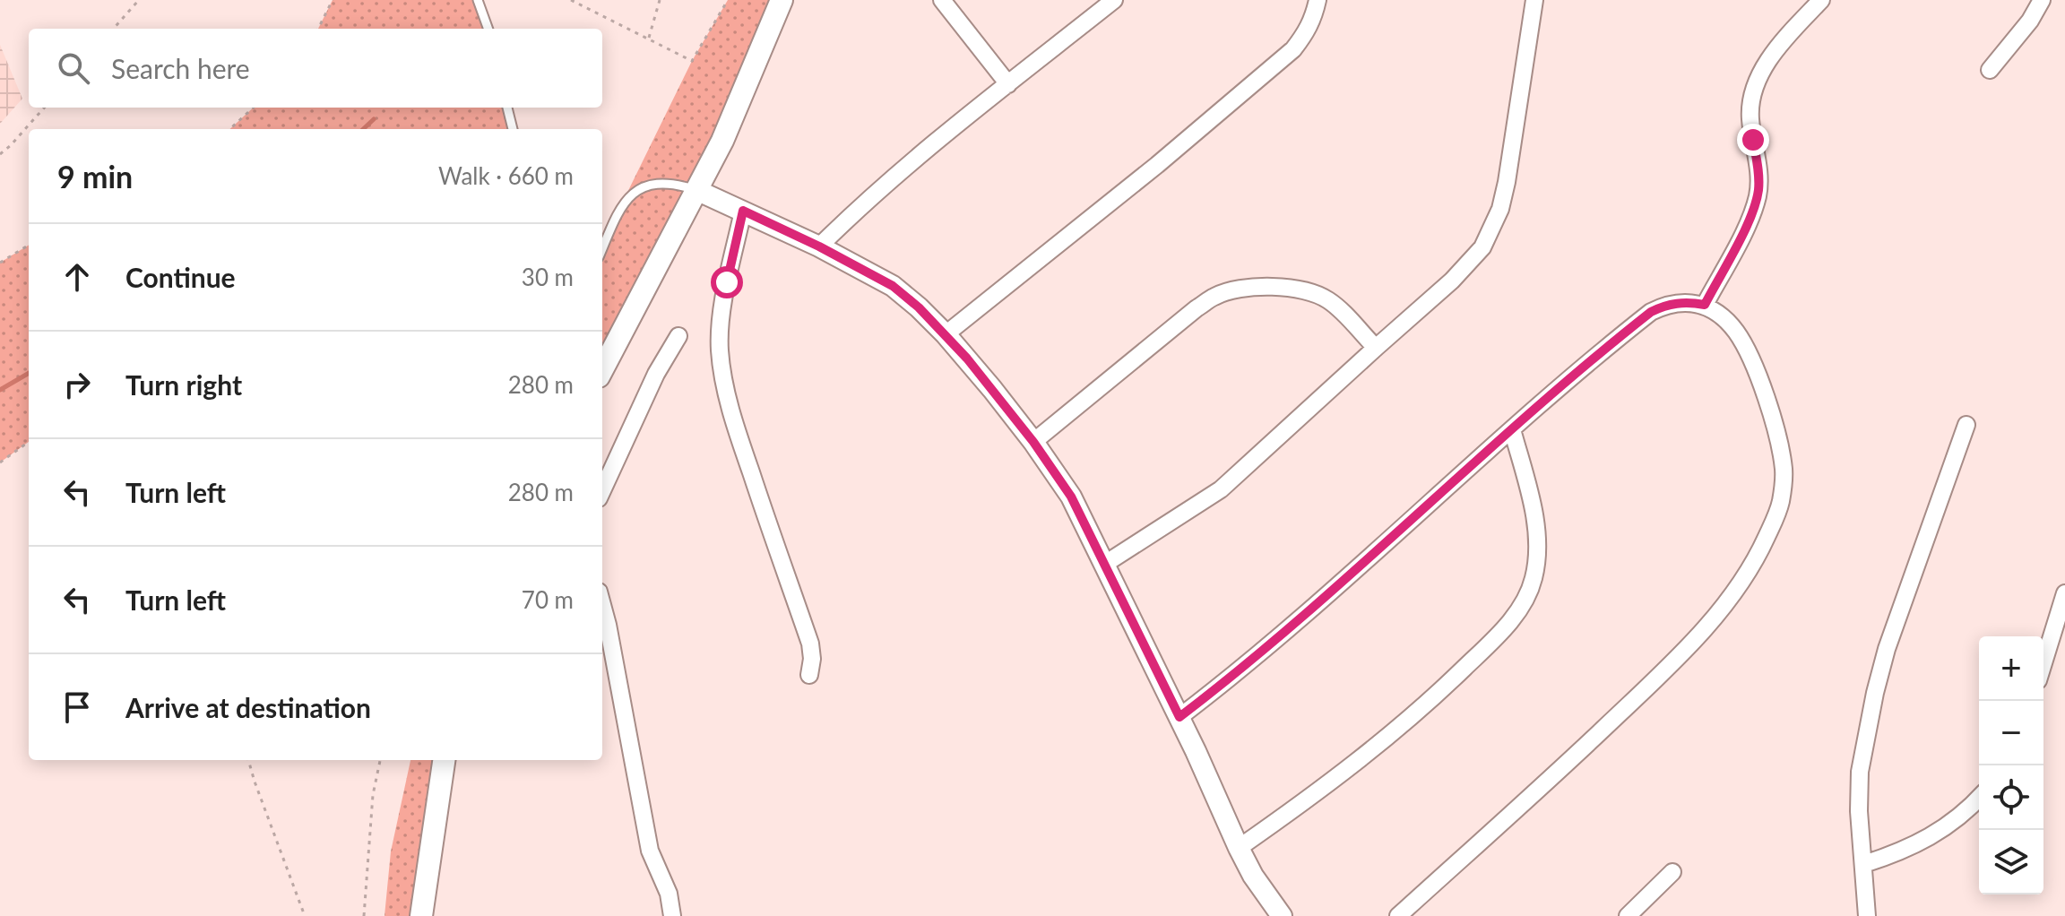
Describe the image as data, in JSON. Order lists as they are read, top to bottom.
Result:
{
  "page": {
    "search": "Search here",
    "heading": ["9 min", "Walk · 660 m"],
    "list": [
      ["Continue", "30 m"],
      ["Turn right", "280 m"],
      ["Turn left", "280 m"],
      ["Turn left", "70 m"],
      "Arrive at destination"
    ],
    "map_buttons": ["+", "−"]
  }
}
